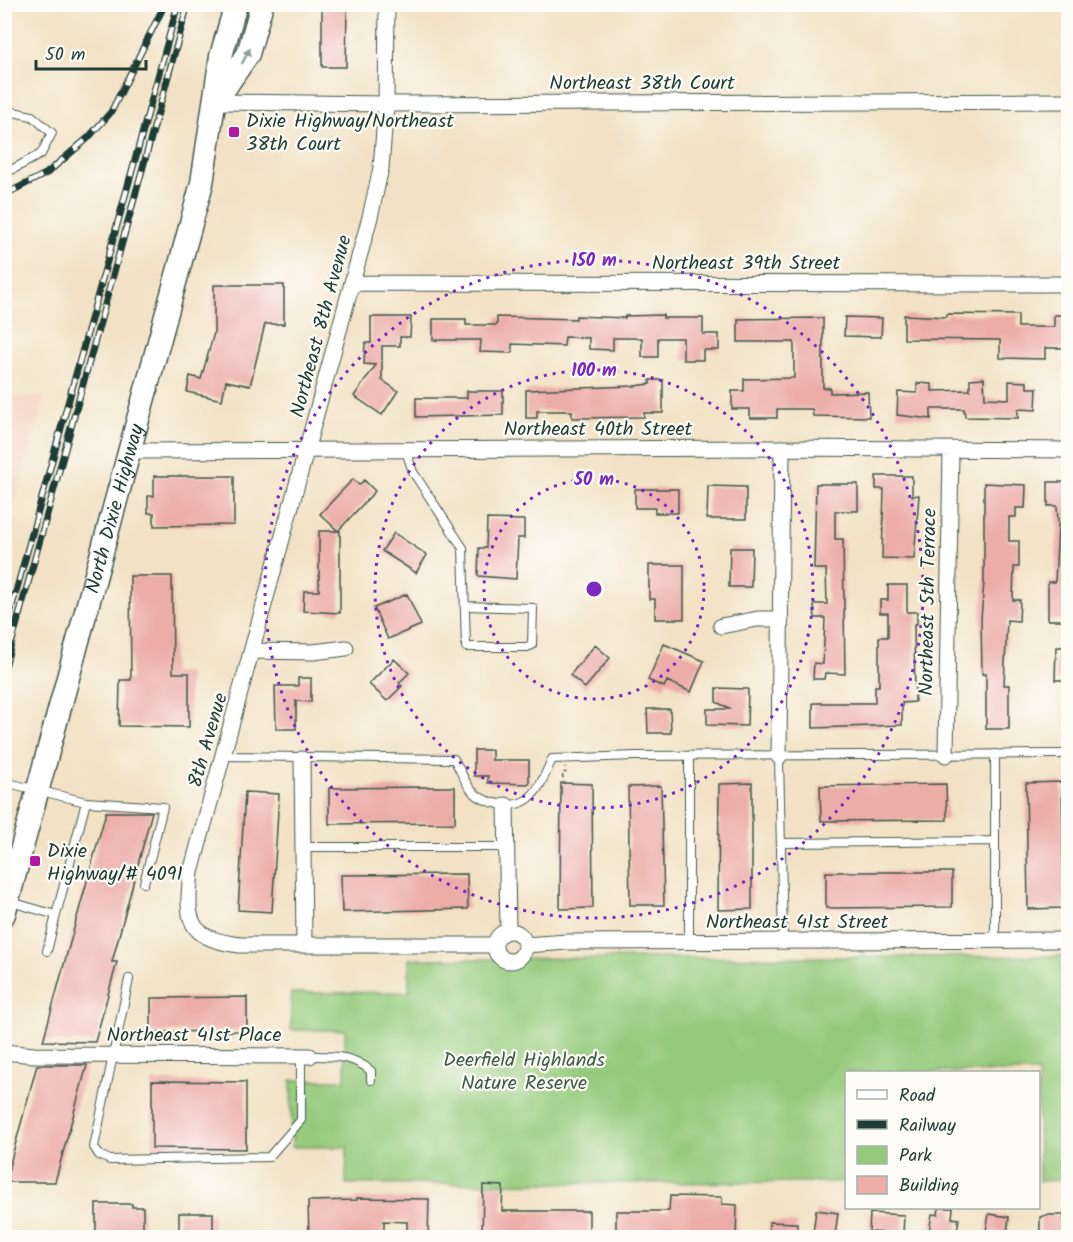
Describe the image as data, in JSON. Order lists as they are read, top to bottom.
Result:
{
  "streets": {
    "main road": ["North Dixie Highway"],
    "street": [
      "Northeast 38th Court",
      "Northeast 39th Street",
      "Northeast 8th Avenue",
      "Northeast 40th Street",
      "Northeast 5th Terrace",
      "8th Avenue",
      "Northeast 41st Street",
      "Northeast 41st Place"
    ]
  },
  "crossings": [
    ["Northeast 38th Court", "Northeast 8th Avenue"],
    ["Northeast 38th Court", "North Dixie Highway"],
    ["Northeast 39th Street", "Northeast 8th Avenue"],
    ["Northeast 8th Avenue", "Northeast 40th Street"],
    ["Northeast 8th Avenue", "8th Avenue"],
    ["Northeast 40th Street", "North Dixie Highway"],
    ["Northeast 40th Street", "Northeast 5th Terrace"]
  ],
  "parks": ["Deerfield Highlands Nature Reserve"],
  "places": {
    "transit": ["Dixie Highway/Northeast 38th Court", "Dixie Highway/# 4091"]
  },
  "legend": [
    "Road",
    "Railway",
    "Park",
    "Building"
  ],
  "scale_bar": "50 m",
  "rings": ["150 m", "100 m", "50 m"]
}
